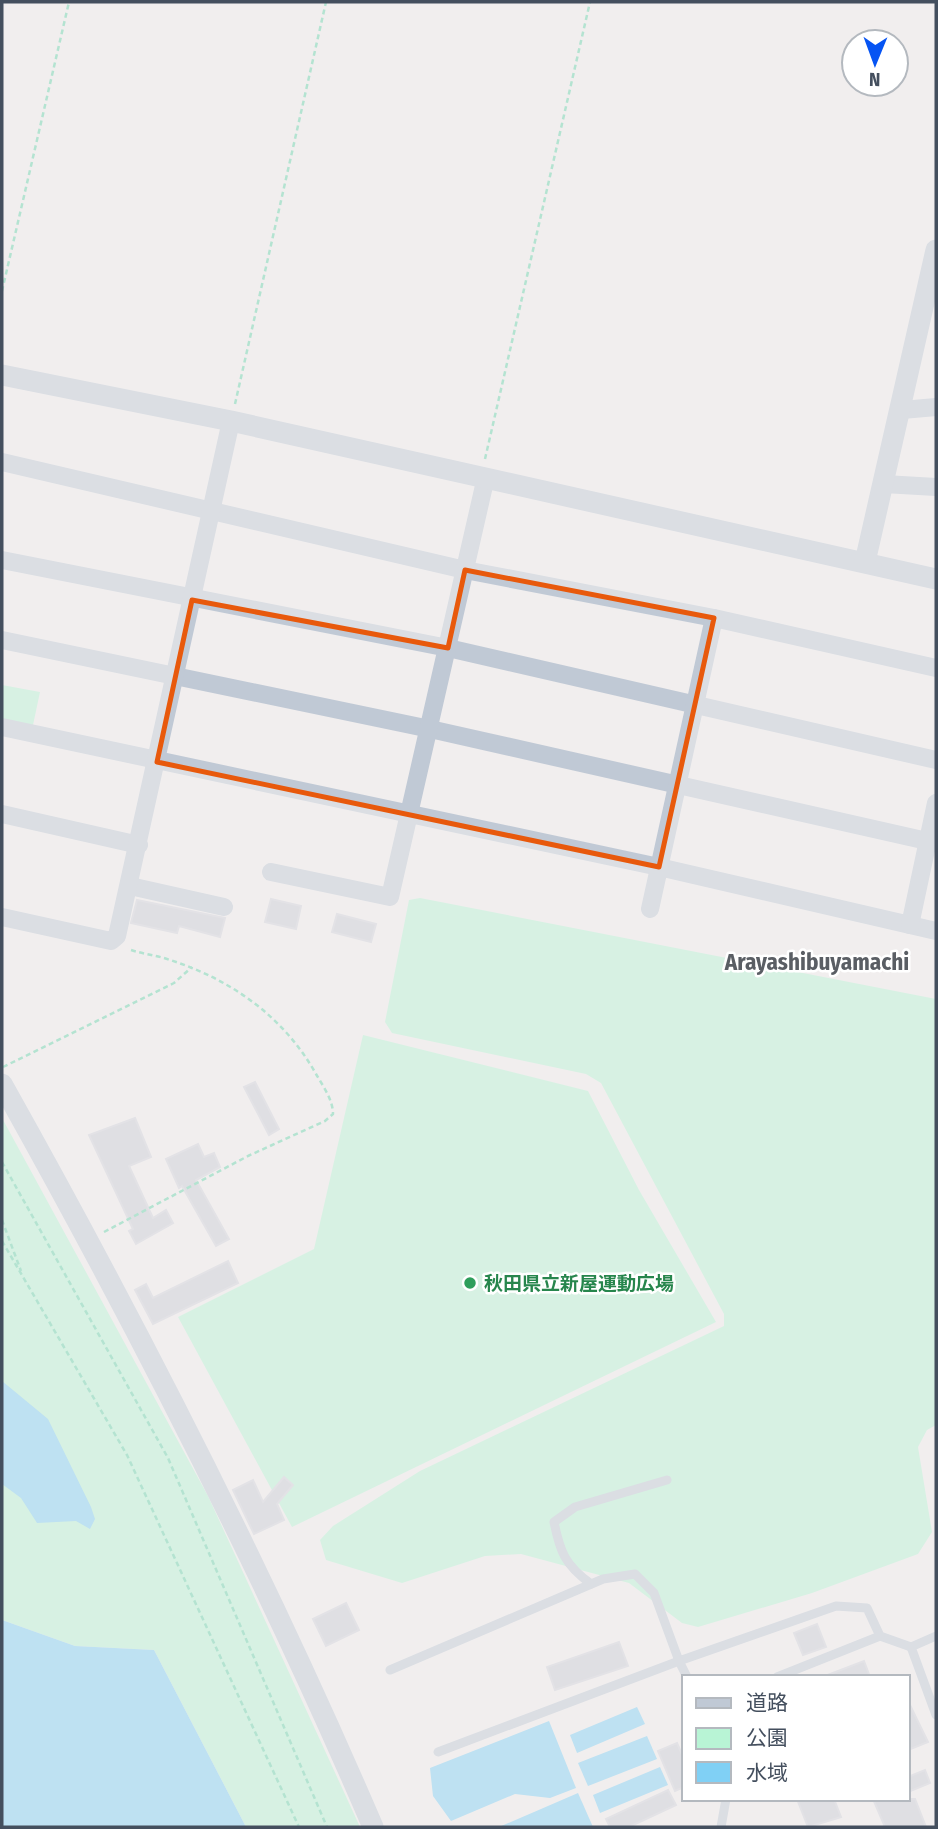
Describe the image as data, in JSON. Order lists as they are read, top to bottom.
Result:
{
  "districts": ["Arayashibuyamachi"],
  "places": ["秋田県立新屋運動広場"],
  "legend": ["道路", "公園", "水域"],
  "north": "bottom"
}
